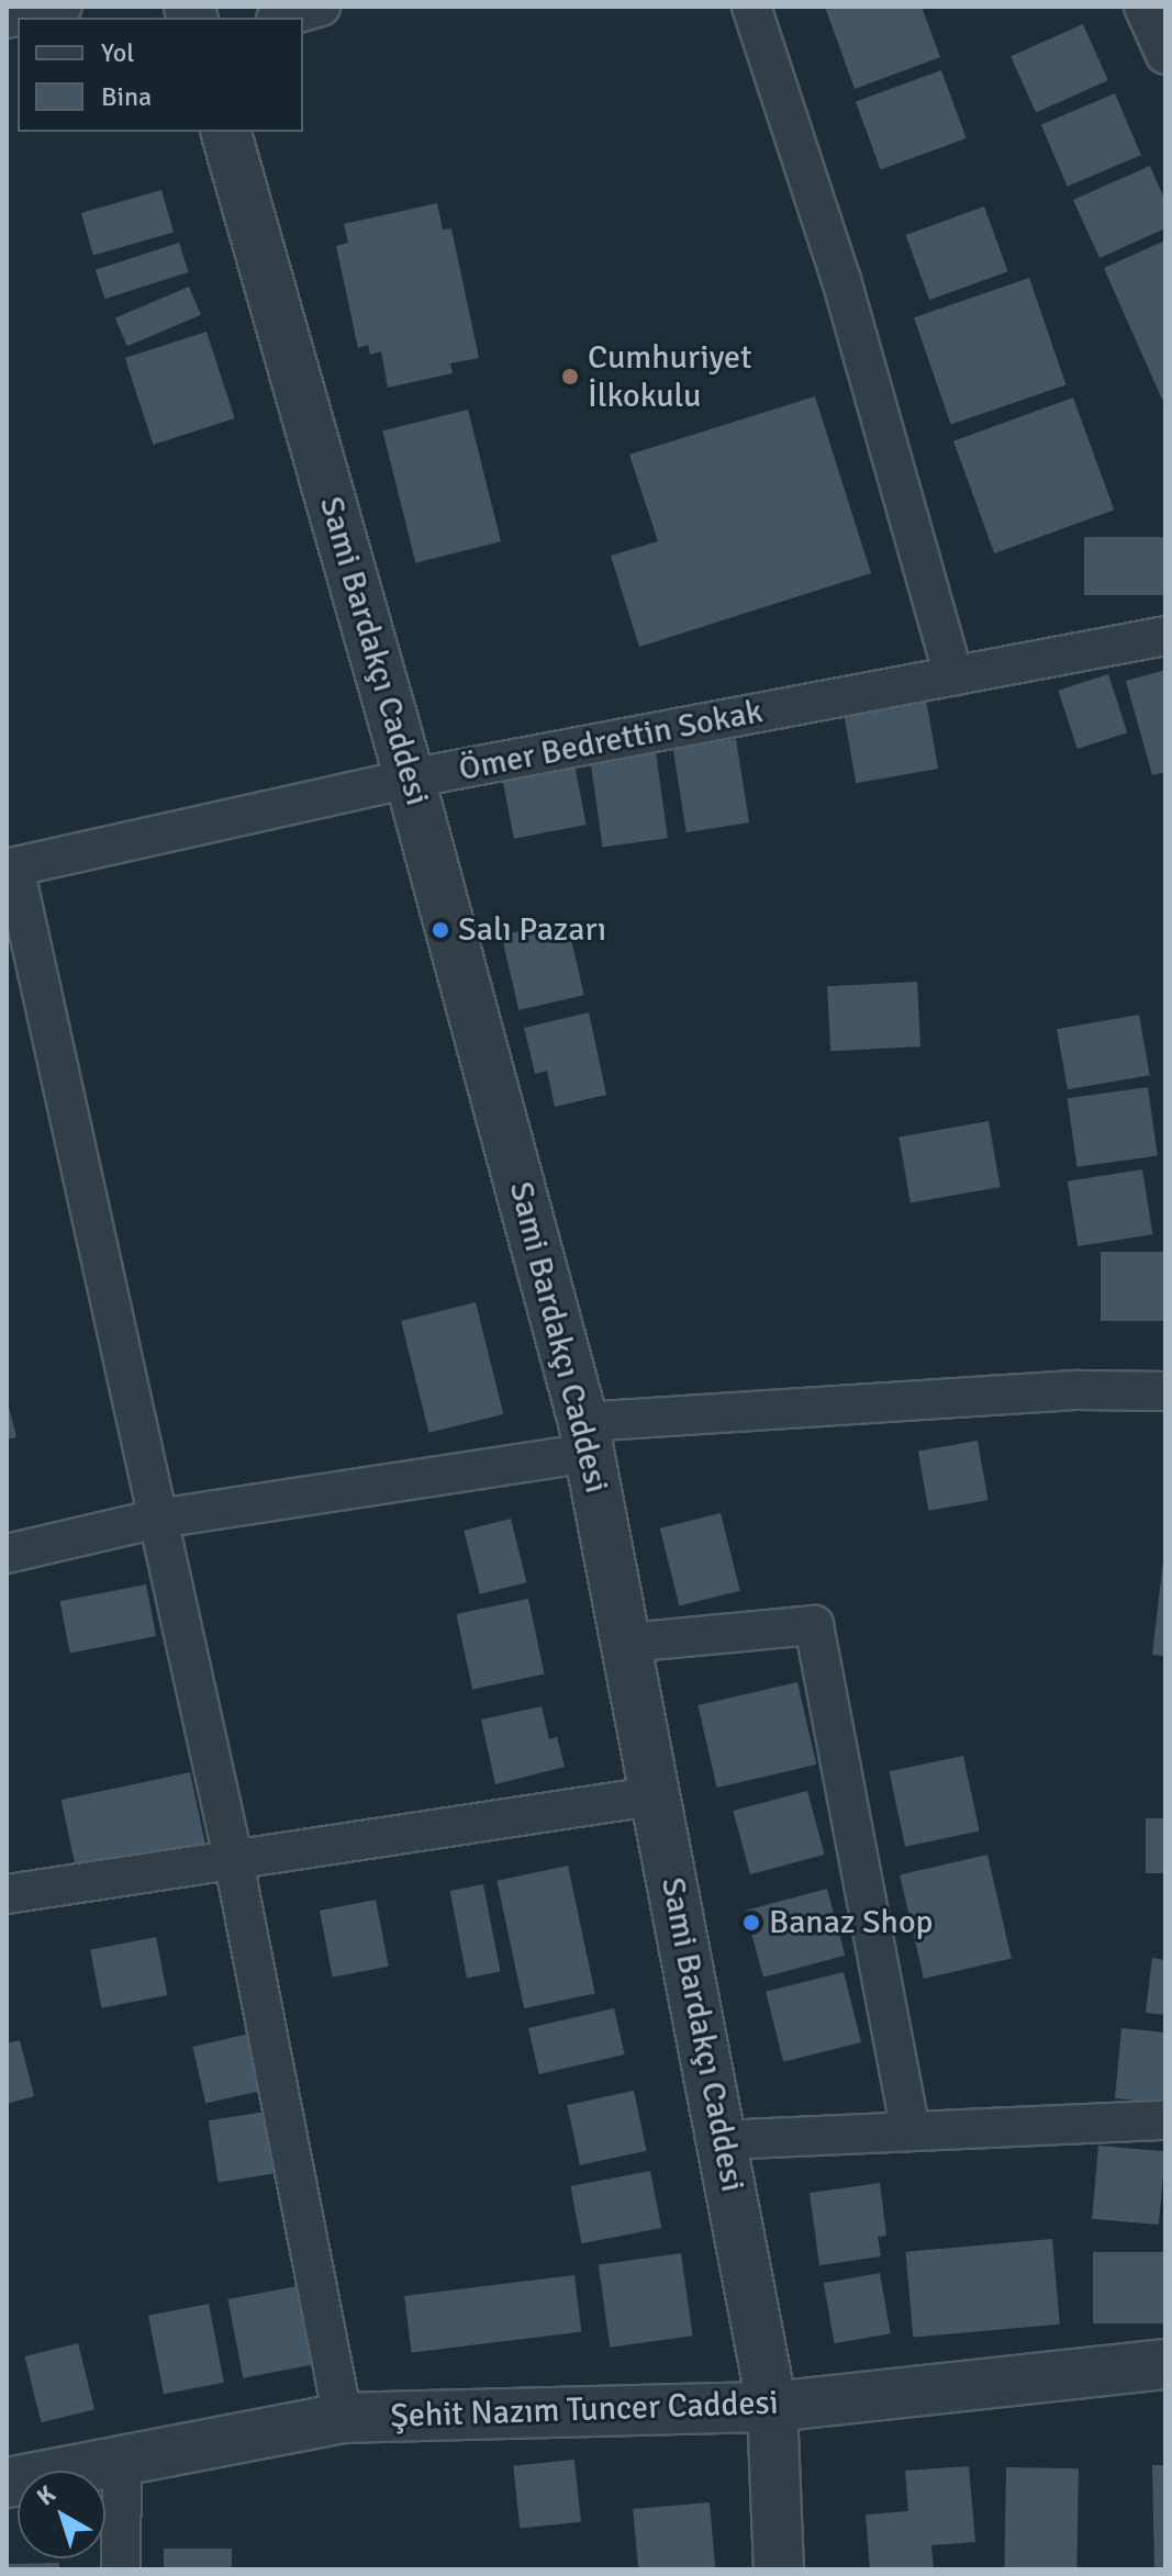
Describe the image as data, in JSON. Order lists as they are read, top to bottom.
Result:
{
  "streets": {
    "street": ["Sami Bardakçı Caddesi", "Ömer Bedrettin Sokak", "Şehit Nazım Tuncer Caddesi"]
  },
  "crossings": [
    ["Sami Bardakçı Caddesi", "Ömer Bedrettin Sokak"],
    ["Sami Bardakçı Caddesi", "Şehit Nazım Tuncer Caddesi"]
  ],
  "places": ["Cumhuriyet İlkokulu", "Salı Pazarı", "Banaz Shop"],
  "legend": ["Yol", "Bina"],
  "north": "top left"
}
